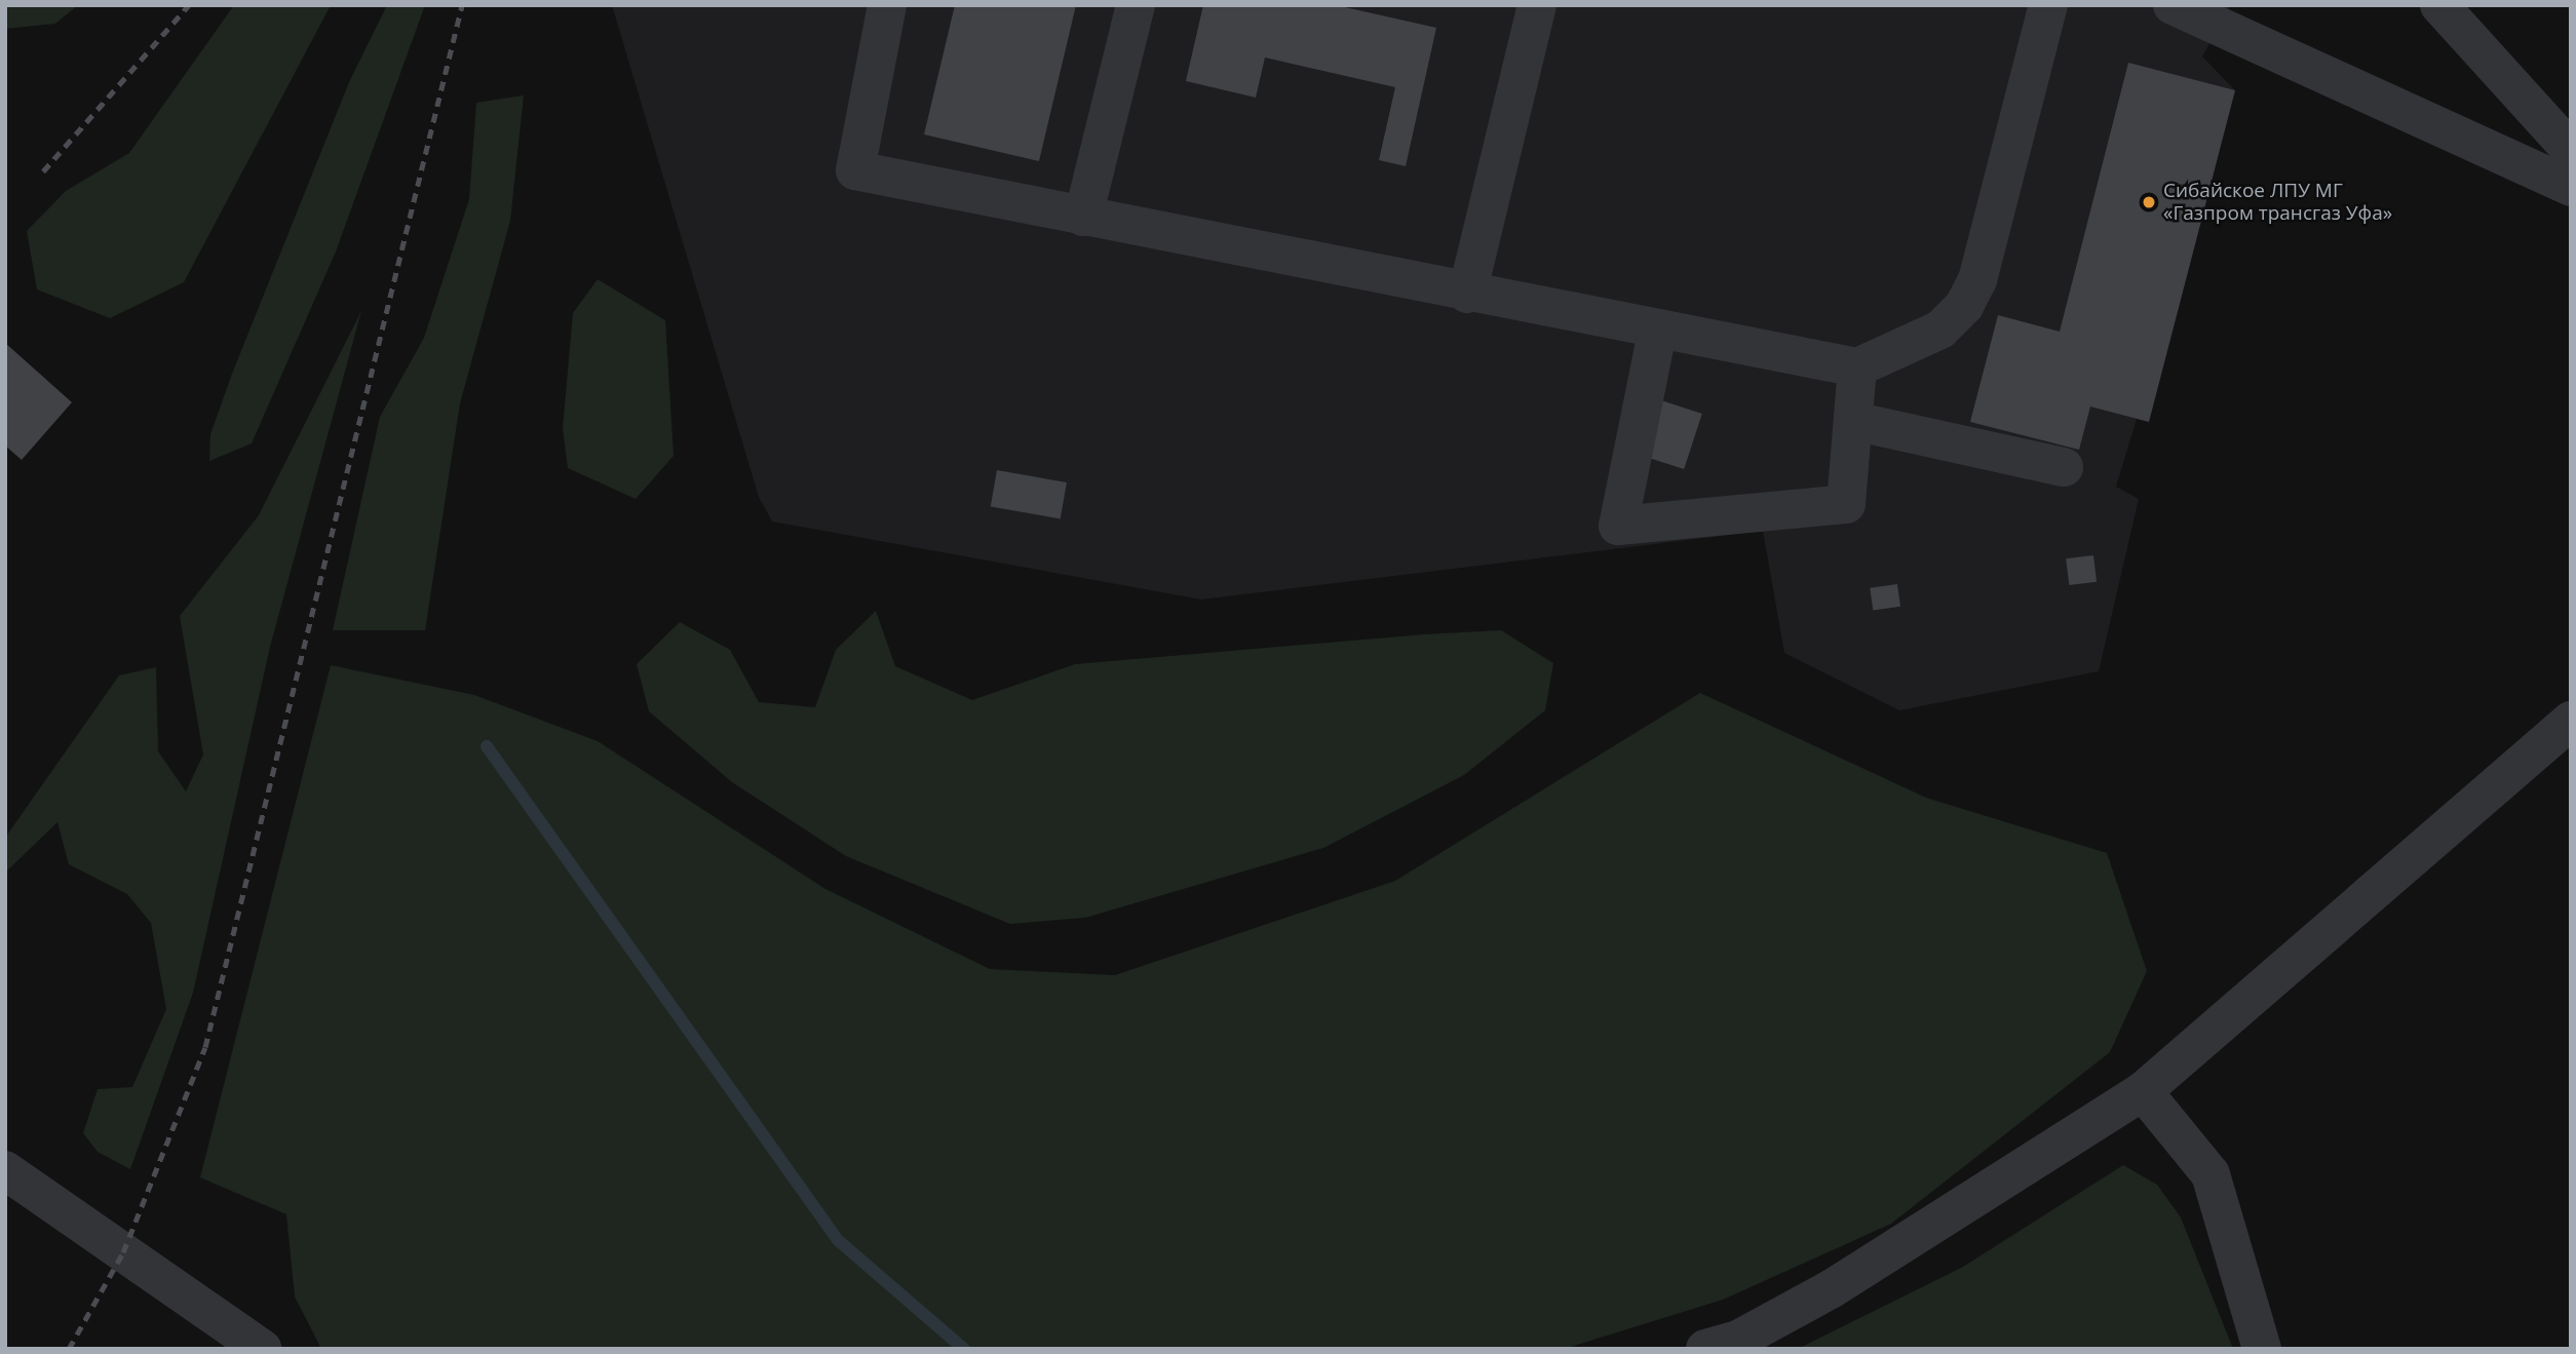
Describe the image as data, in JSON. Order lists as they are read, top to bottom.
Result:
{
  "places": ["Сибайское ЛПУ МГ «Газпром трансгаз Уфа»"]
}
